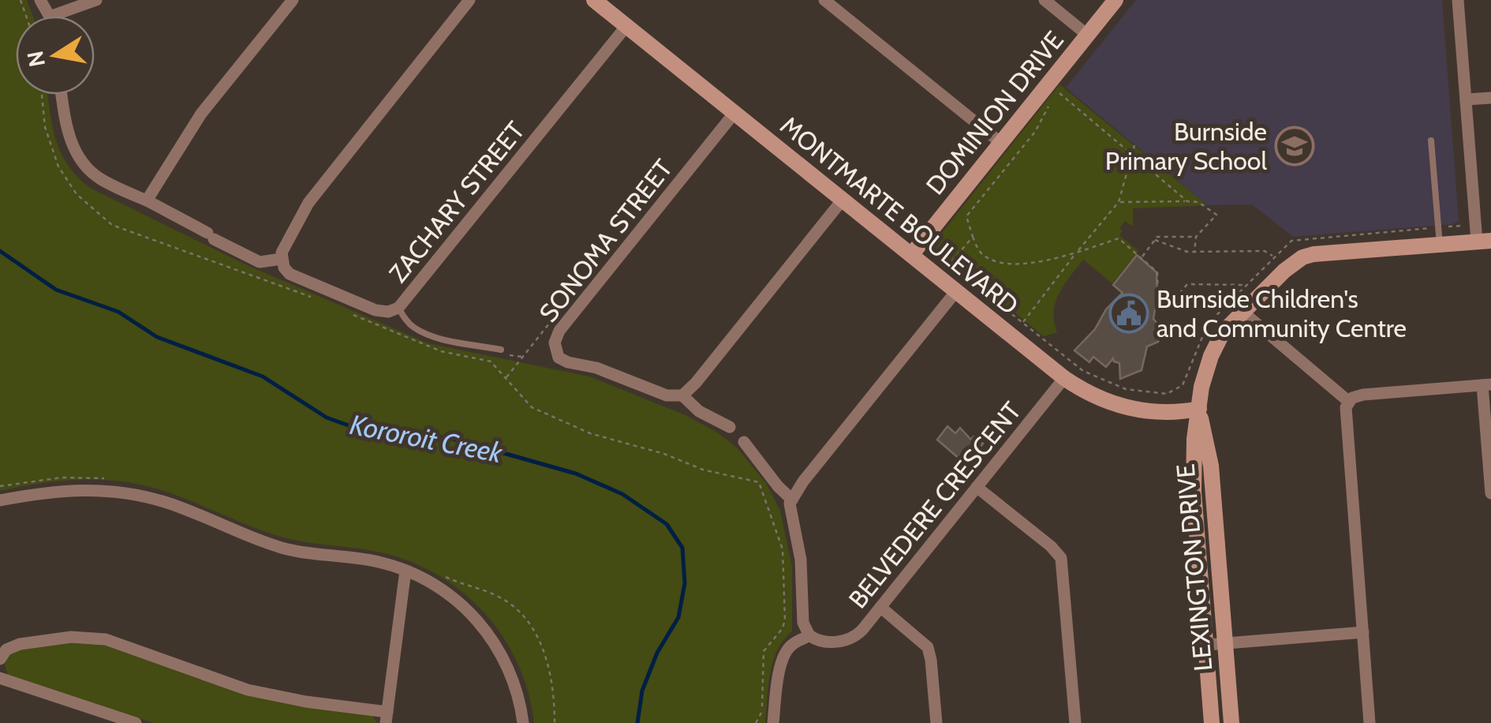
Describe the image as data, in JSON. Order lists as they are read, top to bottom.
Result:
{
  "streets": {
    "street": [
      "DOMINION DRIVE",
      "ZACHARY STREET",
      "MONTMARTE BOULEVARD",
      "SONOMA STREET",
      "BELVEDERE CRESCENT",
      "LEXINGTON DRIVE"
    ]
  },
  "crossings": [
    ["DOMINION DRIVE", "MONTMARTE BOULEVARD"],
    ["ZACHARY STREET", "MONTMARTE BOULEVARD"],
    ["MONTMARTE BOULEVARD", "SONOMA STREET"],
    ["MONTMARTE BOULEVARD", "BELVEDERE CRESCENT"],
    ["MONTMARTE BOULEVARD", "LEXINGTON DRIVE"]
  ],
  "water": ["Kororoit Creek"],
  "places": {
    "school or university": ["Burnside Primary School"],
    "public building": ["Burnside Children's and Community Centre"]
  },
  "north": "left"
}
